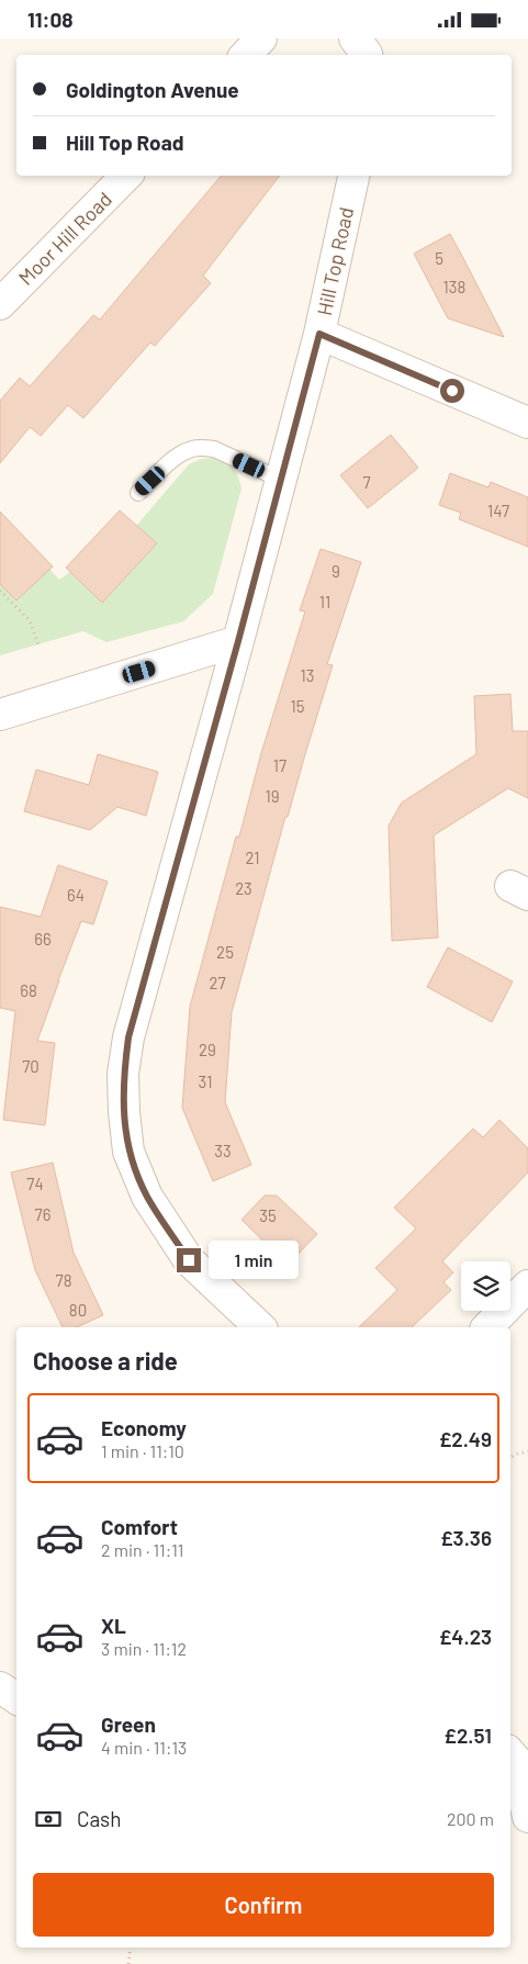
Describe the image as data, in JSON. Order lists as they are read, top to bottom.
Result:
{
  "streets": {
    "street": ["Moor Hill Road", "Hill Top Road"]
  },
  "house_numbers": [
    "5",
    "138",
    "7",
    "147",
    "9",
    "11",
    "13",
    "15",
    "17",
    "19",
    "21",
    "23",
    "64",
    "66",
    "25",
    "27",
    "68",
    "29",
    "70",
    "31",
    "33",
    "74",
    "76",
    "35",
    "78",
    "80"
  ],
  "page": {
    "status": "11:08",
    "banner": ["Goldington Avenue", "Hill Top Road"],
    "bubble": "1 min",
    "heading": "Choose a ride",
    "list": [
      {
        "name": "Economy",
        "note": "1 min · 11:10",
        "value": "£2.49"
      },
      {
        "name": "Comfort",
        "note": "2 min · 11:11",
        "value": "£3.36"
      },
      {
        "name": "XL",
        "note": "3 min · 11:12",
        "value": "£4.23"
      },
      {
        "name": "Green",
        "note": "4 min · 11:13",
        "value": "£2.51"
      }
    ],
    "pay": ["Cash", "200 m"],
    "buttons": "Confirm"
  }
}
